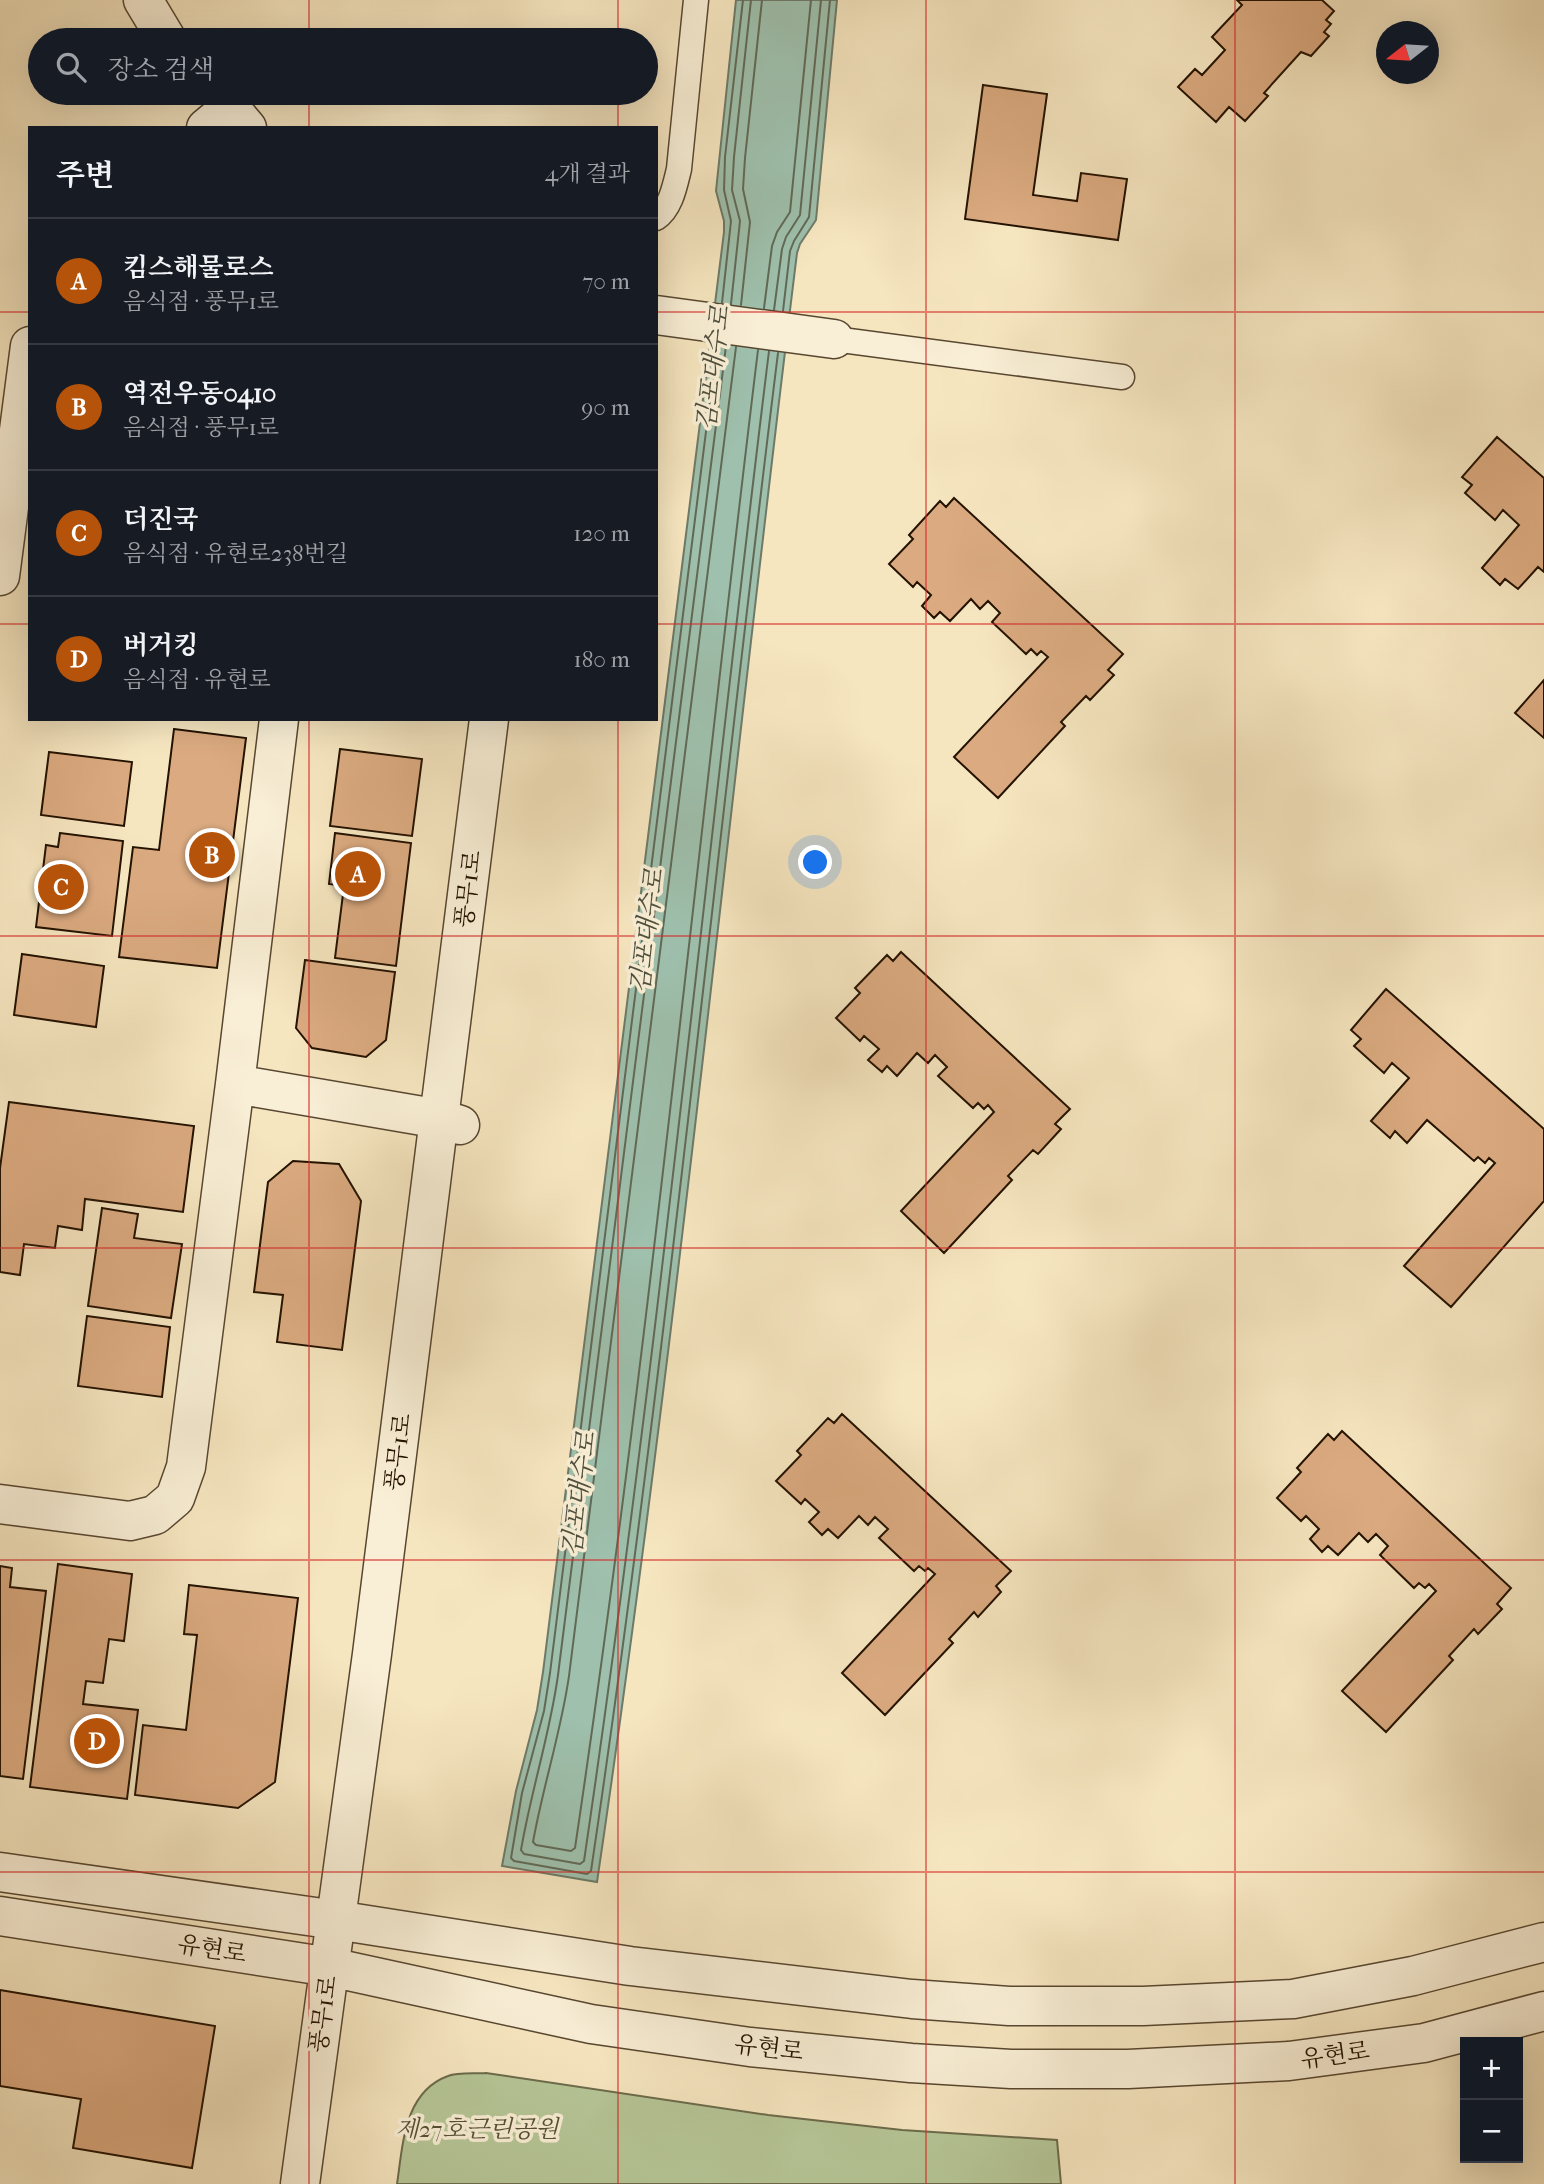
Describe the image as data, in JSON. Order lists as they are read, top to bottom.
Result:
{
  "streets": {
    "street": ["풍무1로", "유현로"]
  },
  "crossings": [
    ["풍무1로", "유현로"]
  ],
  "water": ["김포대수로"],
  "parks": ["제27호근린공원"],
  "north": "left",
  "page": {
    "search": "장소 검색",
    "heading": ["주변", "4개 결과"],
    "list": [
      {
        "mark": "A",
        "name": "킴스해물로스",
        "note": "음식점 · 풍무1로",
        "value": "70 m"
      },
      {
        "mark": "B",
        "name": "역전우동0410",
        "note": "음식점 · 풍무1로",
        "value": "90 m"
      },
      {
        "mark": "C",
        "name": "더진국",
        "note": "음식점 · 유현로238번길",
        "value": "120 m"
      },
      {
        "mark": "D",
        "name": "버거킹",
        "note": "음식점 · 유현로",
        "value": "180 m"
      }
    ],
    "pins": [
      "B",
      "A",
      "C",
      "D"
    ],
    "map_buttons": ["+", "−"]
  }
}
